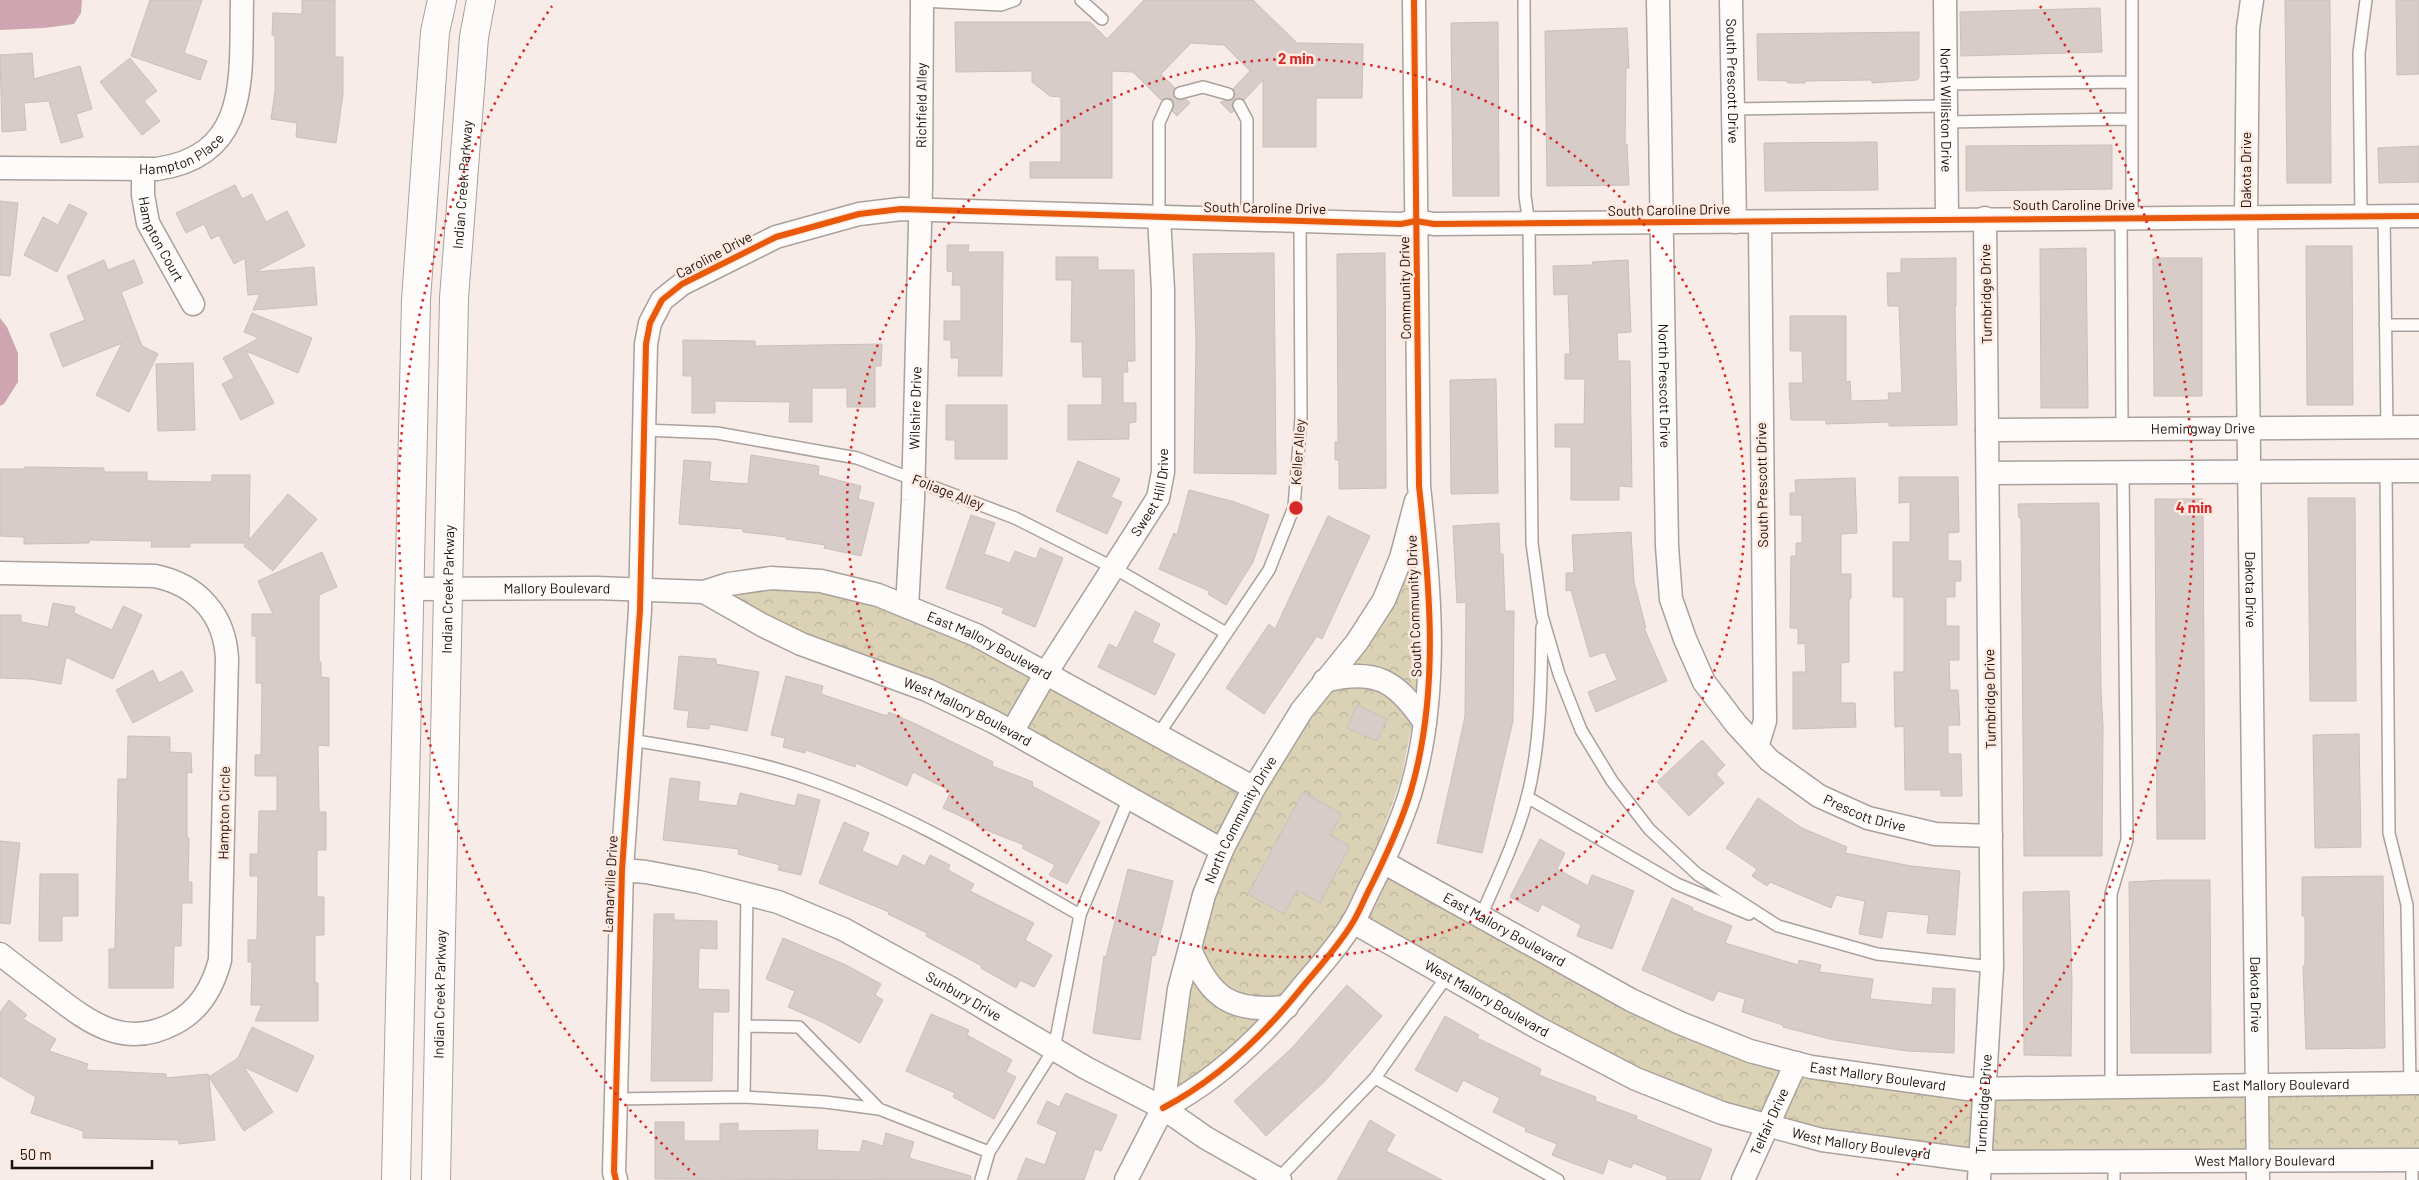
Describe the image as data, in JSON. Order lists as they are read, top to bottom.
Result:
{
  "streets": {
    "street": [
      "South Prescott Drive",
      "Richfield Alley",
      "North Williston Drive",
      "Hampton Place",
      "Dakota Drive",
      "Indian Creek Parkway",
      "South Caroline Drive",
      "Hampton Court",
      "Caroline Drive",
      "Community Drive",
      "Turnbridge Drive",
      "North Prescott Drive",
      "Wilshire Drive",
      "Hemingway Drive",
      "Sweet Hill Drive",
      "Mallory Boulevard",
      "South Community Drive",
      "East Mallory Boulevard",
      "West Mallory Boulevard",
      "Prescott Drive",
      "Hampton Circle",
      "North Community Drive",
      "Lamarville Drive",
      "Sunbury Drive",
      "Telfair Drive"
    ],
    "lane": ["Keller Alley", "Foliage Alley"]
  },
  "crossings": [
    ["South Prescott Drive", "South Caroline Drive"],
    ["South Prescott Drive", "North Prescott Drive"],
    ["South Prescott Drive", "Prescott Drive"],
    ["Richfield Alley", "South Caroline Drive"],
    ["Richfield Alley", "Caroline Drive"],
    ["Richfield Alley", "Wilshire Drive"],
    ["North Williston Drive", "South Caroline Drive"],
    ["Hampton Place", "Hampton Court"],
    ["Dakota Drive", "South Caroline Drive"],
    ["Dakota Drive", "Hemingway Drive"],
    ["Dakota Drive", "East Mallory Boulevard"],
    ["Dakota Drive", "West Mallory Boulevard"],
    ["Indian Creek Parkway", "Mallory Boulevard"],
    ["South Caroline Drive", "Caroline Drive"],
    ["South Caroline Drive", "Community Drive"],
    ["South Caroline Drive", "Turnbridge Drive"],
    ["South Caroline Drive", "North Prescott Drive"],
    ["South Caroline Drive", "Wilshire Drive"],
    ["South Caroline Drive", "Keller Alley"],
    ["South Caroline Drive", "Sweet Hill Drive"],
    ["Caroline Drive", "Wilshire Drive"],
    ["Caroline Drive", "Foliage Alley"],
    ["Caroline Drive", "Mallory Boulevard"],
    ["Caroline Drive", "Lamarville Drive"],
    ["Community Drive", "South Community Drive"],
    ["Community Drive", "North Community Drive"],
    ["Turnbridge Drive", "Hemingway Drive"],
    ["Turnbridge Drive", "East Mallory Boulevard"],
    ["Turnbridge Drive", "West Mallory Boulevard"],
    ["Turnbridge Drive", "Prescott Drive"],
    ["North Prescott Drive", "Prescott Drive"],
    ["Wilshire Drive", "Foliage Alley"],
    ["Wilshire Drive", "East Mallory Boulevard"],
    ["Keller Alley", "Foliage Alley"],
    ["Keller Alley", "East Mallory Boulevard"],
    ["Sweet Hill Drive", "Foliage Alley"],
    ["Sweet Hill Drive", "East Mallory Boulevard"],
    ["Sweet Hill Drive", "West Mallory Boulevard"],
    ["Mallory Boulevard", "East Mallory Boulevard"],
    ["Mallory Boulevard", "West Mallory Boulevard"],
    ["Mallory Boulevard", "Lamarville Drive"],
    ["South Community Drive", "East Mallory Boulevard"],
    ["South Community Drive", "West Mallory Boulevard"],
    ["South Community Drive", "North Community Drive"],
    ["South Community Drive", "Sunbury Drive"],
    ["East Mallory Boulevard", "West Mallory Boulevard"],
    ["East Mallory Boulevard", "North Community Drive"],
    ["East Mallory Boulevard", "Telfair Drive"],
    ["West Mallory Boulevard", "North Community Drive"],
    ["West Mallory Boulevard", "Telfair Drive"],
    ["North Community Drive", "Sunbury Drive"],
    ["Lamarville Drive", "Sunbury Drive"]
  ],
  "scale_bar": "50 m",
  "rings": ["2 min", "4 min"]
}
